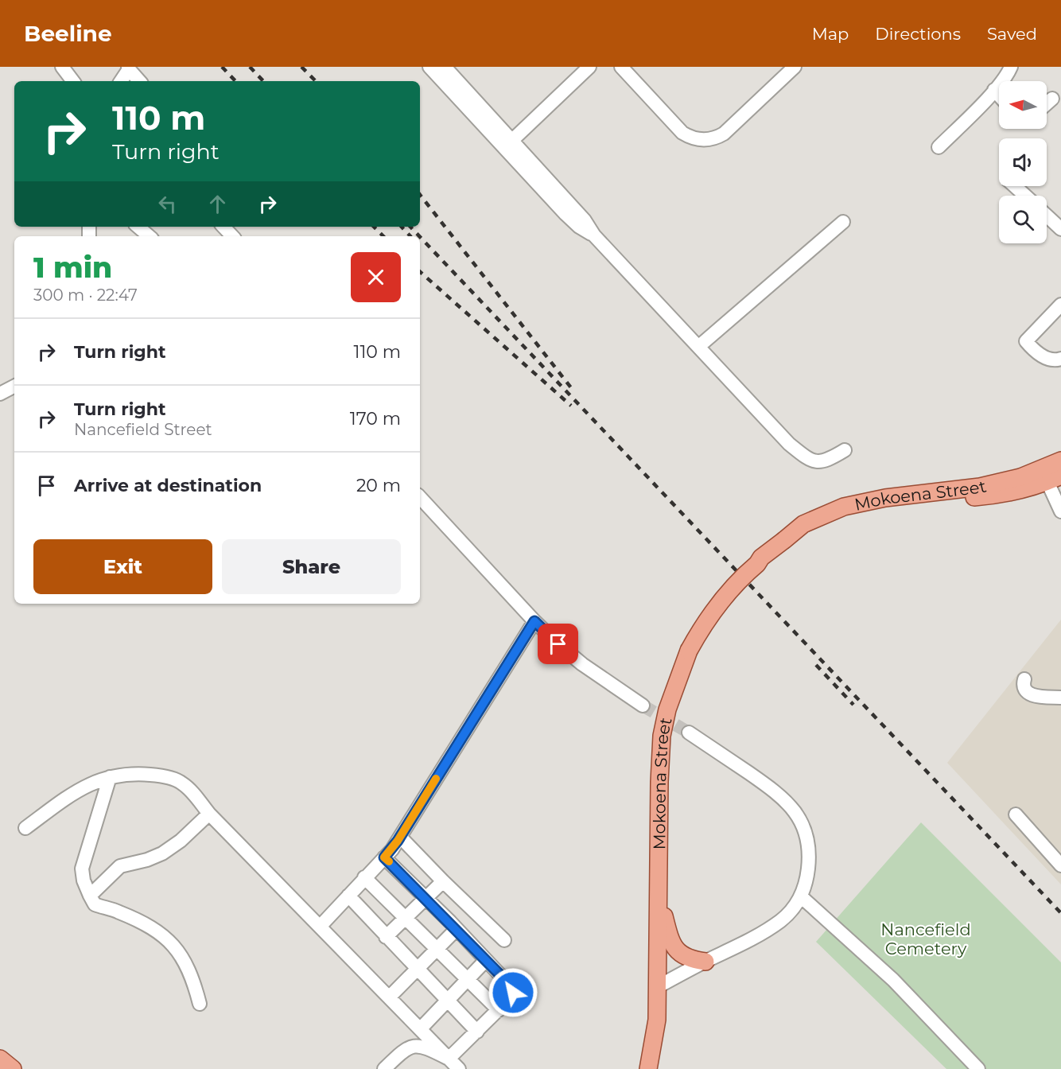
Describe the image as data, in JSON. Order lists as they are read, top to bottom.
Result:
{
  "streets": {
    "main road": ["Mokoena Street"]
  },
  "parks": ["Nancefield Cemetery"],
  "north": "left",
  "page": {
    "header": "Beeline",
    "nav": ["Map", "Directions", "Saved"],
    "turn": ["110 m", "Turn right"],
    "heading": ["1 min", "300 m · 22:47"],
    "list": [
      {
        "name": "Turn right",
        "value": "110 m"
      },
      {
        "name": "Turn right",
        "note": "Nancefield Street",
        "value": "170 m"
      },
      {
        "name": "Arrive at destination",
        "value": "20 m"
      }
    ],
    "buttons": ["Exit", "Share"]
  }
}
